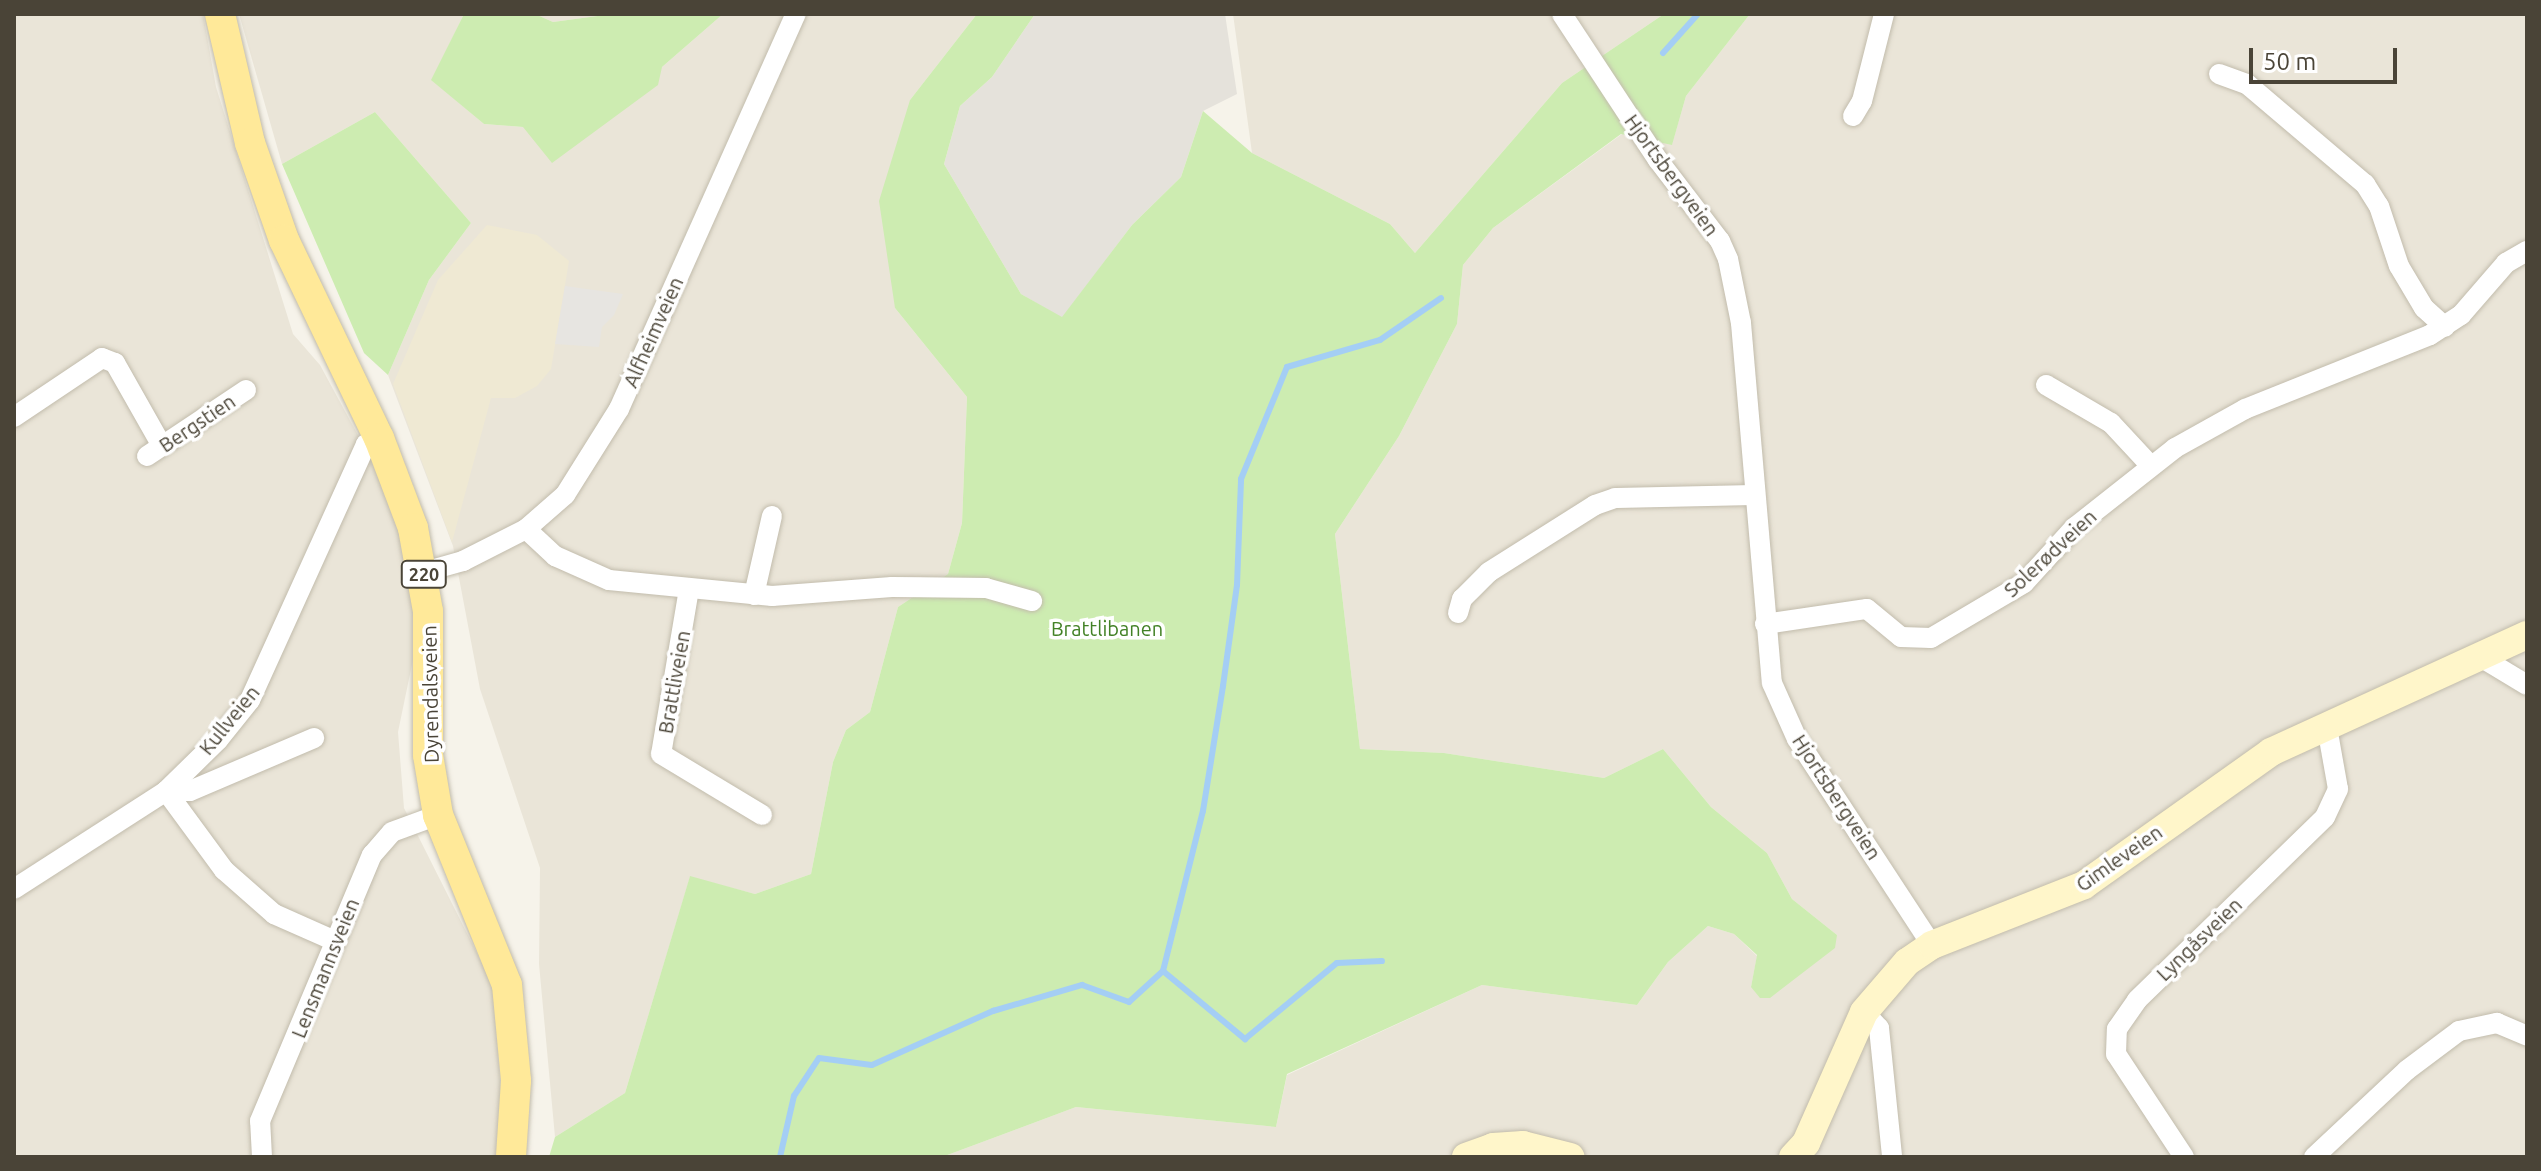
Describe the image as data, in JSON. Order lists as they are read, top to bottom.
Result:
{
  "streets": {
    "main road": ["220", "Dyrendalsveien"],
    "street": [
      "Hjortsbergveien",
      "Alfheimveien",
      "Bergstien",
      "Solerødveien",
      "Brattliveien",
      "Kullveien",
      "Gimleveien",
      "Lyngåsveien",
      "Lensmannsveien"
    ]
  },
  "crossings": [
    ["Hjortsbergveien", "Solerødveien"],
    ["Hjortsbergveien", "Gimleveien"],
    ["Alfheimveien", "Dyrendalsveien"],
    ["Dyrendalsveien", "Kullveien"],
    ["Dyrendalsveien", "Lensmannsveien"],
    ["Gimleveien", "Lyngåsveien"]
  ],
  "parks": ["Brattlibanen"],
  "scale_bar": "50 m"
}
